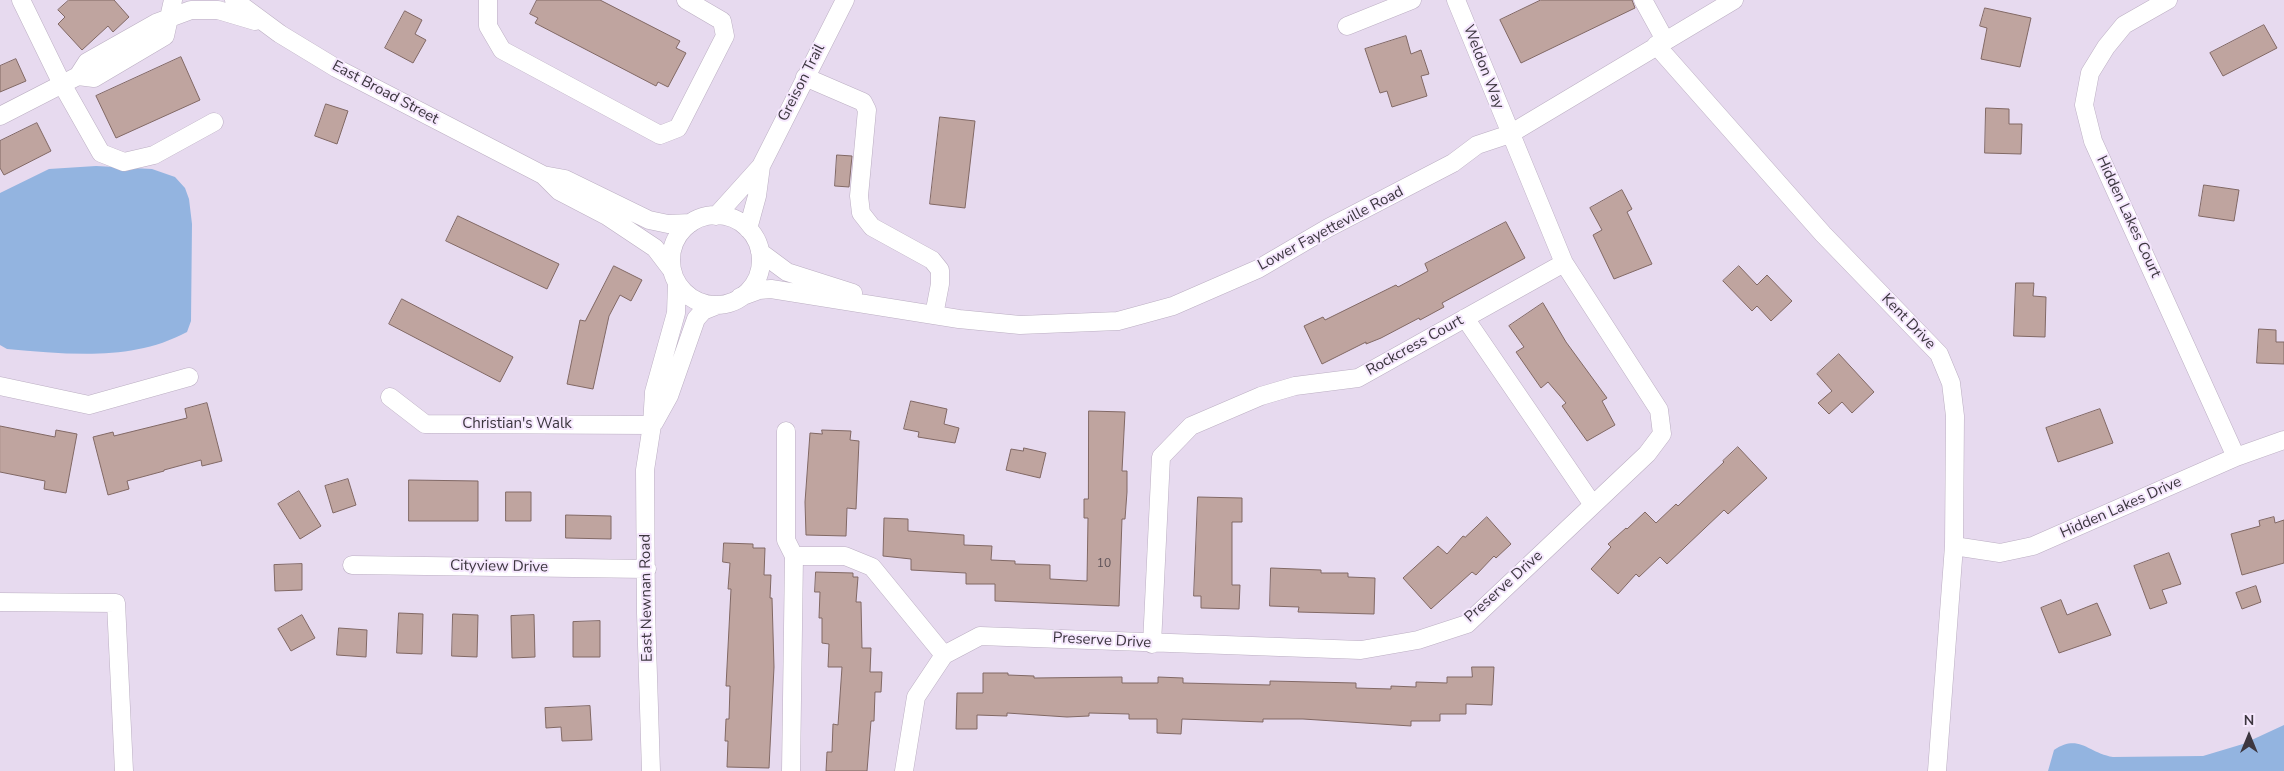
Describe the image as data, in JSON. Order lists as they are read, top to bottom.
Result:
{
  "streets": {
    "street": [
      "Weldon Way",
      "Greison Trail",
      "East Broad Street",
      "Hidden Lakes Court",
      "Lower Fayetteville Road",
      "Kent Drive",
      "Rockcress Court",
      "Christian's Walk",
      "Hidden Lakes Drive",
      "Cityview Drive",
      "Preserve Drive",
      "East Newnan Road"
    ]
  },
  "crossings": [
    ["Weldon Way", "Lower Fayetteville Road"],
    ["Weldon Way", "Preserve Drive"],
    ["Greison Trail", "East Broad Street"],
    ["Greison Trail", "Lower Fayetteville Road"],
    ["Greison Trail", "East Newnan Road"],
    ["East Broad Street", "Lower Fayetteville Road"],
    ["East Broad Street", "East Newnan Road"],
    ["Hidden Lakes Court", "Hidden Lakes Drive"],
    ["Lower Fayetteville Road", "Kent Drive"],
    ["Lower Fayetteville Road", "Preserve Drive"],
    ["Lower Fayetteville Road", "East Newnan Road"],
    ["Kent Drive", "Hidden Lakes Drive"],
    ["Rockcress Court", "Preserve Drive"],
    ["Christian's Walk", "East Newnan Road"],
    ["Cityview Drive", "East Newnan Road"]
  ],
  "house_numbers": ["10"],
  "north": "top"
}
